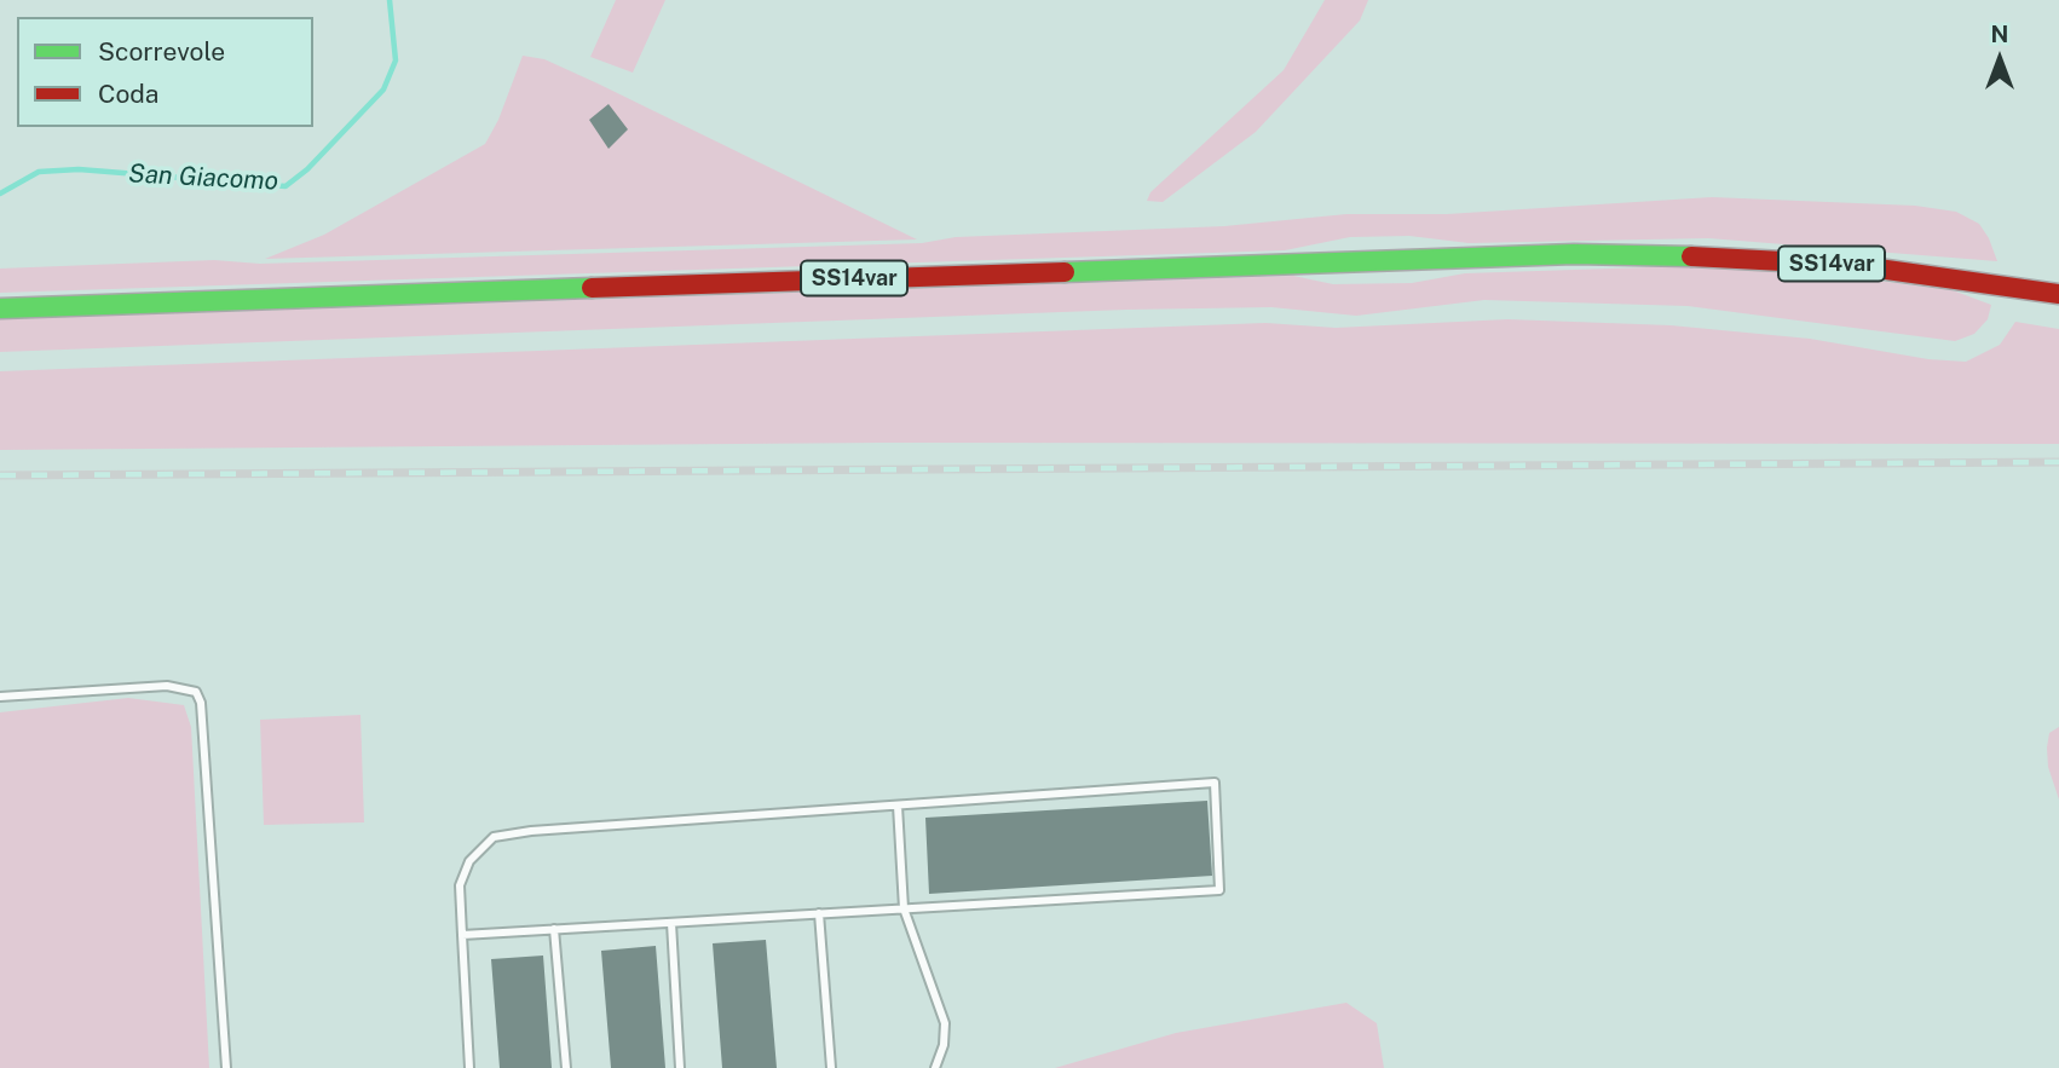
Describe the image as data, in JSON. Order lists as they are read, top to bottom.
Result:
{
  "streets": {
    "highway": ["SS14var"]
  },
  "water": ["San Giacomo"],
  "legend": ["Scorrevole", "Coda"],
  "north": "top"
}
